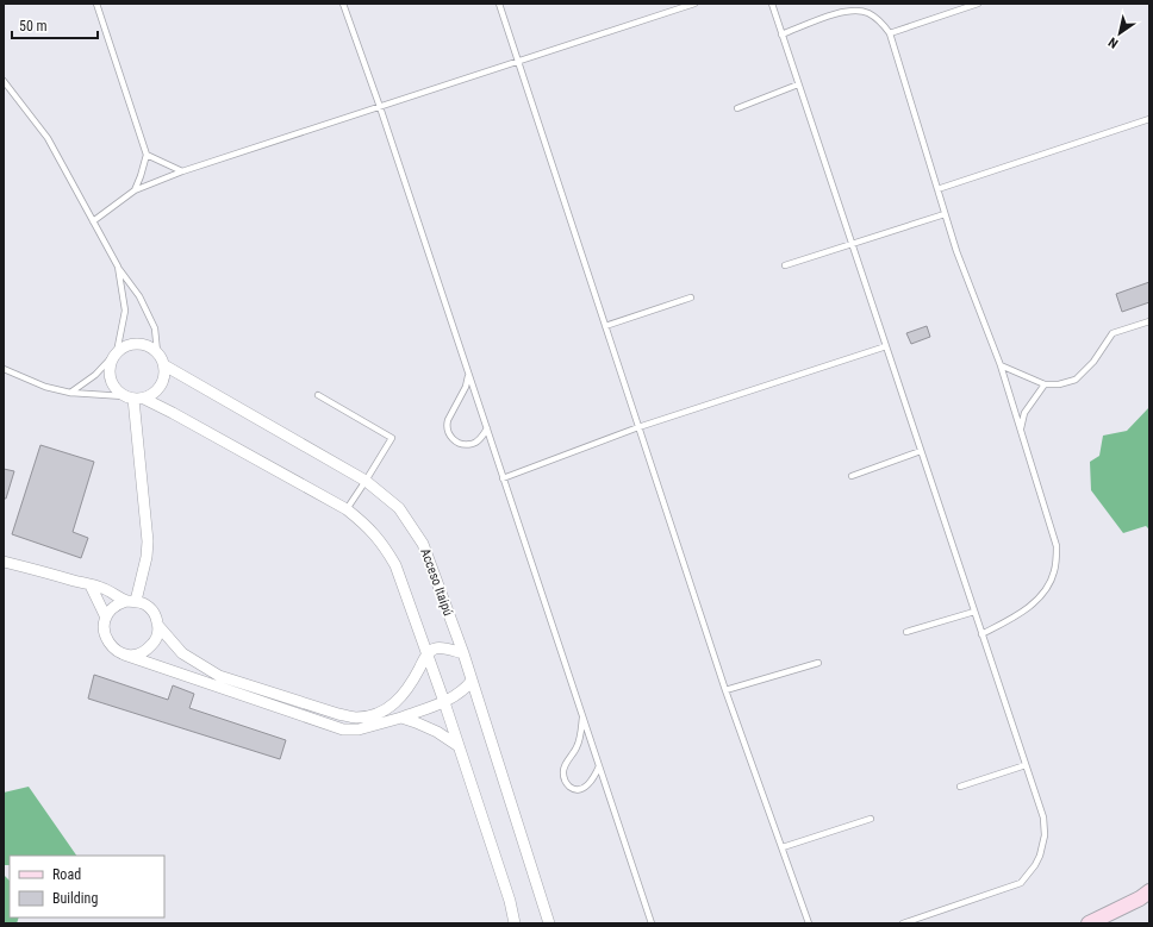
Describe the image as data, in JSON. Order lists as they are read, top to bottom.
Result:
{
  "streets": {
    "street": ["Acceso Itaipú"]
  },
  "legend": ["Road", "Building"],
  "scale_bar": "50 m",
  "north": "bottom left"
}
